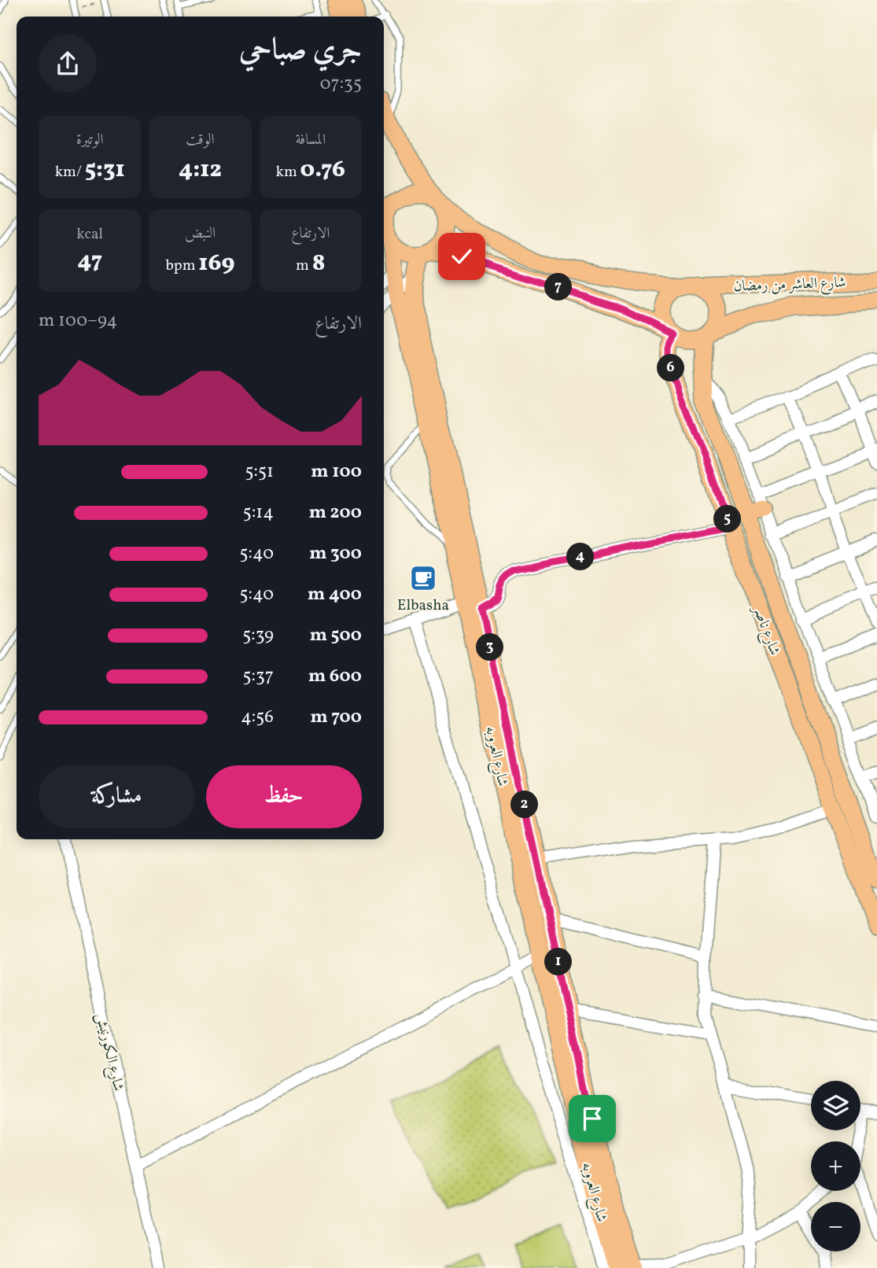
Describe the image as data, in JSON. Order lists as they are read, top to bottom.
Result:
{
  "streets": {
    "main road": ["شارع العاشر من رمضان", "شارع ناصر", "شارع العروبه"],
    "street": ["شارع الكورنيش"]
  },
  "crossings": [
    ["شارع العاشر من رمضان", "شارع ناصر"]
  ],
  "places": {
    "cafe": ["Elbasha"]
  },
  "page": {
    "heading": ["جري صباحي", "07:35"],
    "stats": [
      ["المسافة", "0.76 km"],
      ["الوقت", "4:12"],
      ["الوتيرة", "5:31 /km"],
      ["الارتفاع", "8 m"],
      ["النبض", "169 bpm"],
      ["kcal", "47"]
    ],
    "pins": [
      "7",
      "6",
      "5",
      "4",
      "3",
      "2",
      "1"
    ],
    "chart": ["الارتفاع", "94–100 m"],
    "list": [
      {
        "name": "100 m",
        "note": "5:51"
      },
      {
        "name": "200 m",
        "note": "5:14"
      },
      {
        "name": "300 m",
        "note": "5:40"
      },
      {
        "name": "400 m",
        "note": "5:40"
      },
      {
        "name": "500 m",
        "note": "5:39"
      },
      {
        "name": "600 m",
        "note": "5:37"
      },
      {
        "name": "700 m",
        "note": "4:56"
      }
    ],
    "buttons": ["حفظ", "مشاركة"],
    "map_buttons": ["+", "−"]
  }
}
